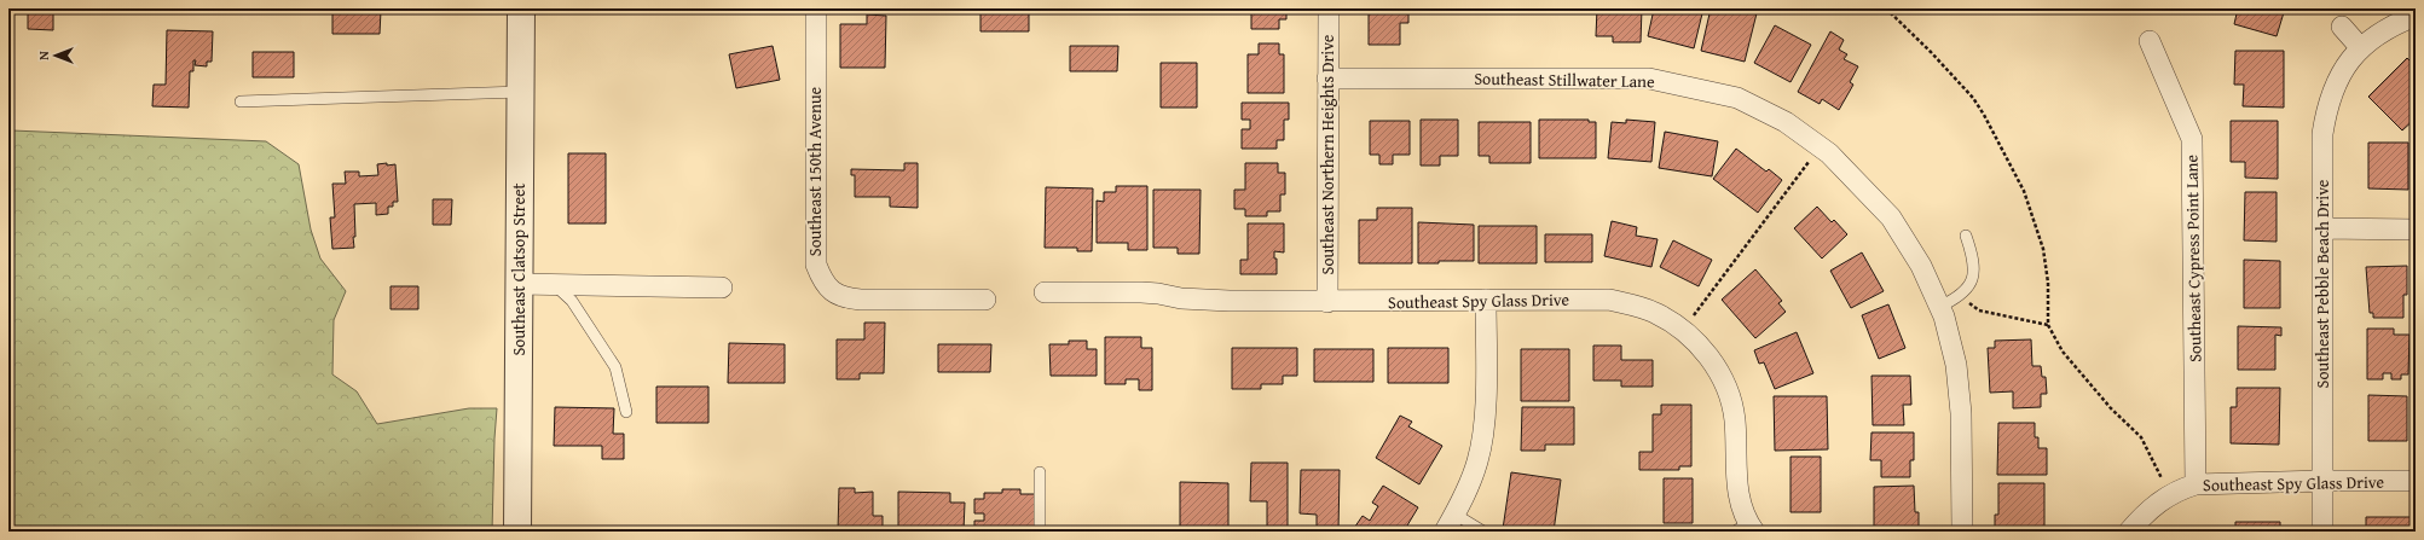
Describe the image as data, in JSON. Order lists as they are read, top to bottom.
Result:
{
  "streets": {
    "street": [
      "Southeast Stillwater Lane",
      "Southeast Northern Heights Drive",
      "Southeast 150th Avenue",
      "Southeast Cypress Point Lane",
      "Southeast Clatsop Street",
      "Southeast Pebble Beach Drive",
      "Southeast Spy Glass Drive"
    ]
  },
  "crossings": [
    ["Southeast Stillwater Lane", "Southeast Northern Heights Drive"],
    ["Southeast Northern Heights Drive", "Southeast Spy Glass Drive"],
    ["Southeast Cypress Point Lane", "Southeast Spy Glass Drive"],
    ["Southeast Pebble Beach Drive", "Southeast Spy Glass Drive"]
  ],
  "north": "left"
}
